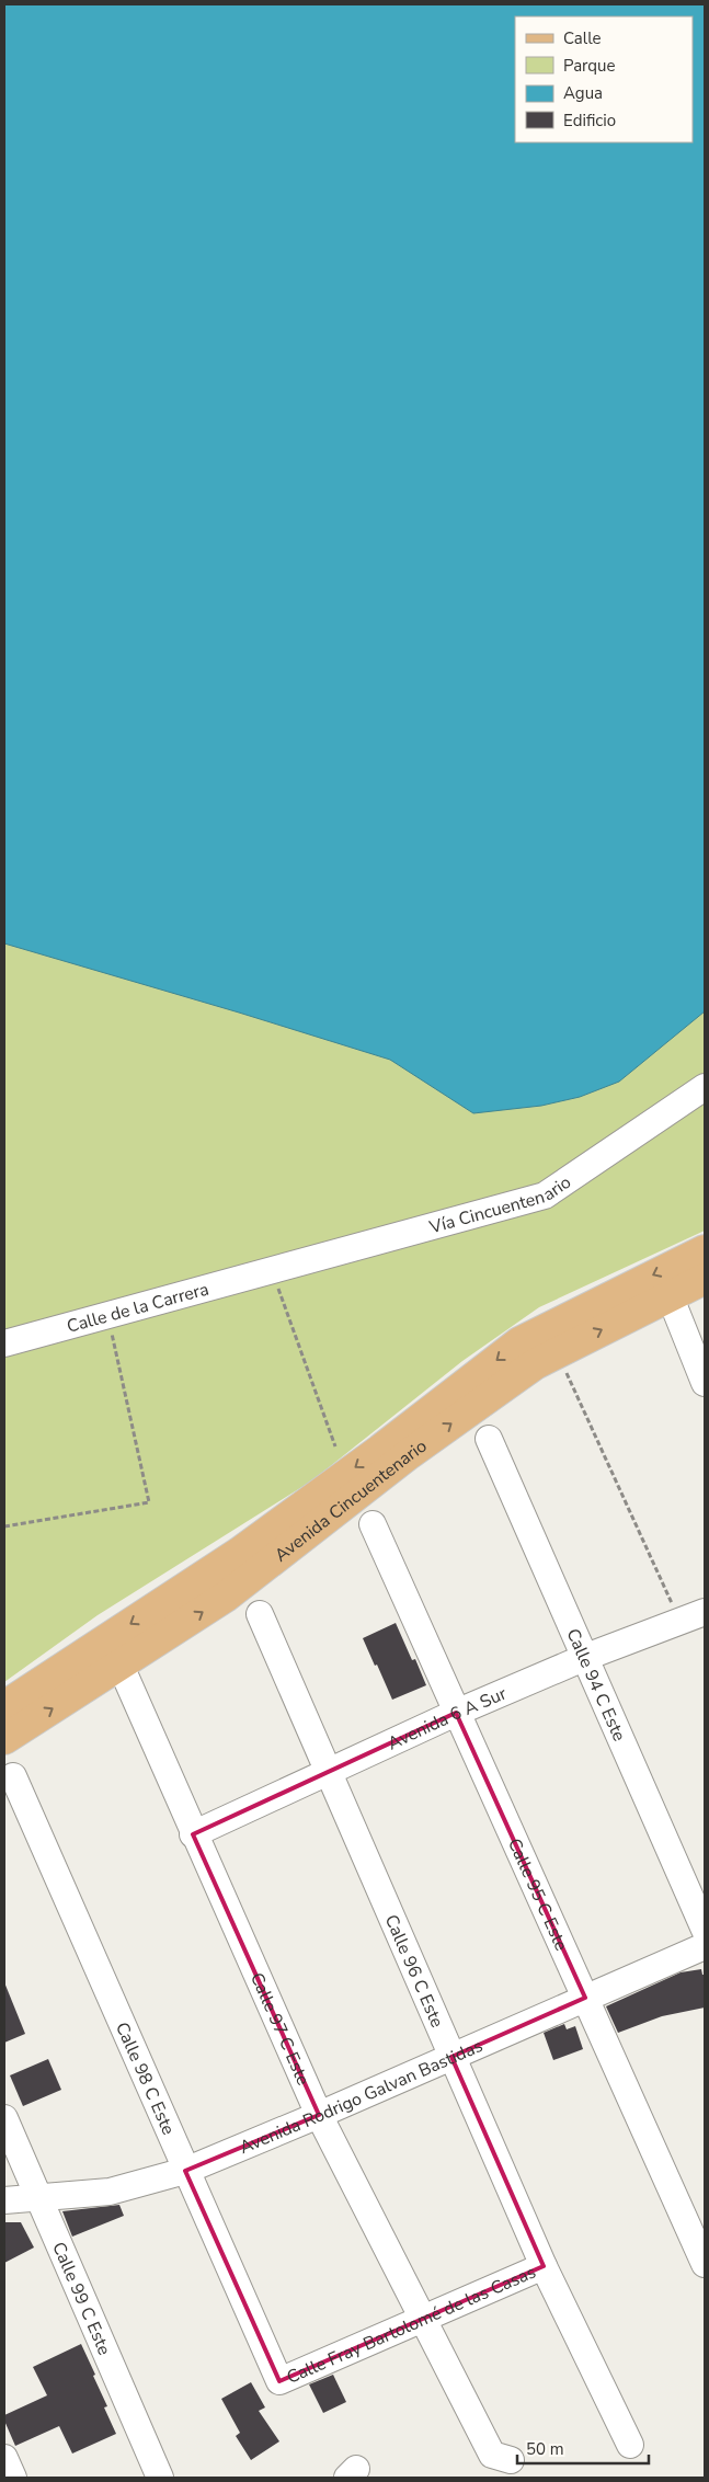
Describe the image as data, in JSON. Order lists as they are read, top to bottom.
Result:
{
  "streets": {
    "main road": ["Avenida Cincuentenario"],
    "street": [
      "Vía Cincuentenario",
      "Calle de la Carrera",
      "Calle 94 C Este",
      "Avenida 6 A Sur",
      "Calle 95 C Este",
      "Calle 96 C Este",
      "Calle 97 C Este",
      "Calle 98 C Este",
      "Avenida Rodrigo Galvan Bastidas",
      "Calle 99 C Este",
      "Calle Fray Bartolomé de las Casas"
    ]
  },
  "crossings": [
    ["Vía Cincuentenario", "Calle de la Carrera"],
    ["Avenida Cincuentenario", "Calle 97 C Este"],
    ["Calle 94 C Este", "Avenida 6 A Sur"],
    ["Avenida 6 A Sur", "Calle 95 C Este"],
    ["Avenida 6 A Sur", "Calle 96 C Este"],
    ["Avenida 6 A Sur", "Calle 97 C Este"],
    ["Calle 95 C Este", "Avenida Rodrigo Galvan Bastidas"],
    ["Calle 96 C Este", "Avenida Rodrigo Galvan Bastidas"],
    ["Calle 96 C Este", "Calle Fray Bartolomé de las Casas"],
    ["Calle 97 C Este", "Avenida Rodrigo Galvan Bastidas"],
    ["Calle 97 C Este", "Calle Fray Bartolomé de las Casas"],
    ["Calle 98 C Este", "Avenida Rodrigo Galvan Bastidas"],
    ["Calle 98 C Este", "Calle Fray Bartolomé de las Casas"],
    ["Avenida Rodrigo Galvan Bastidas", "Calle 99 C Este"]
  ],
  "legend": [
    "Calle",
    "Parque",
    "Agua",
    "Edificio"
  ],
  "scale_bar": "50 m"
}
